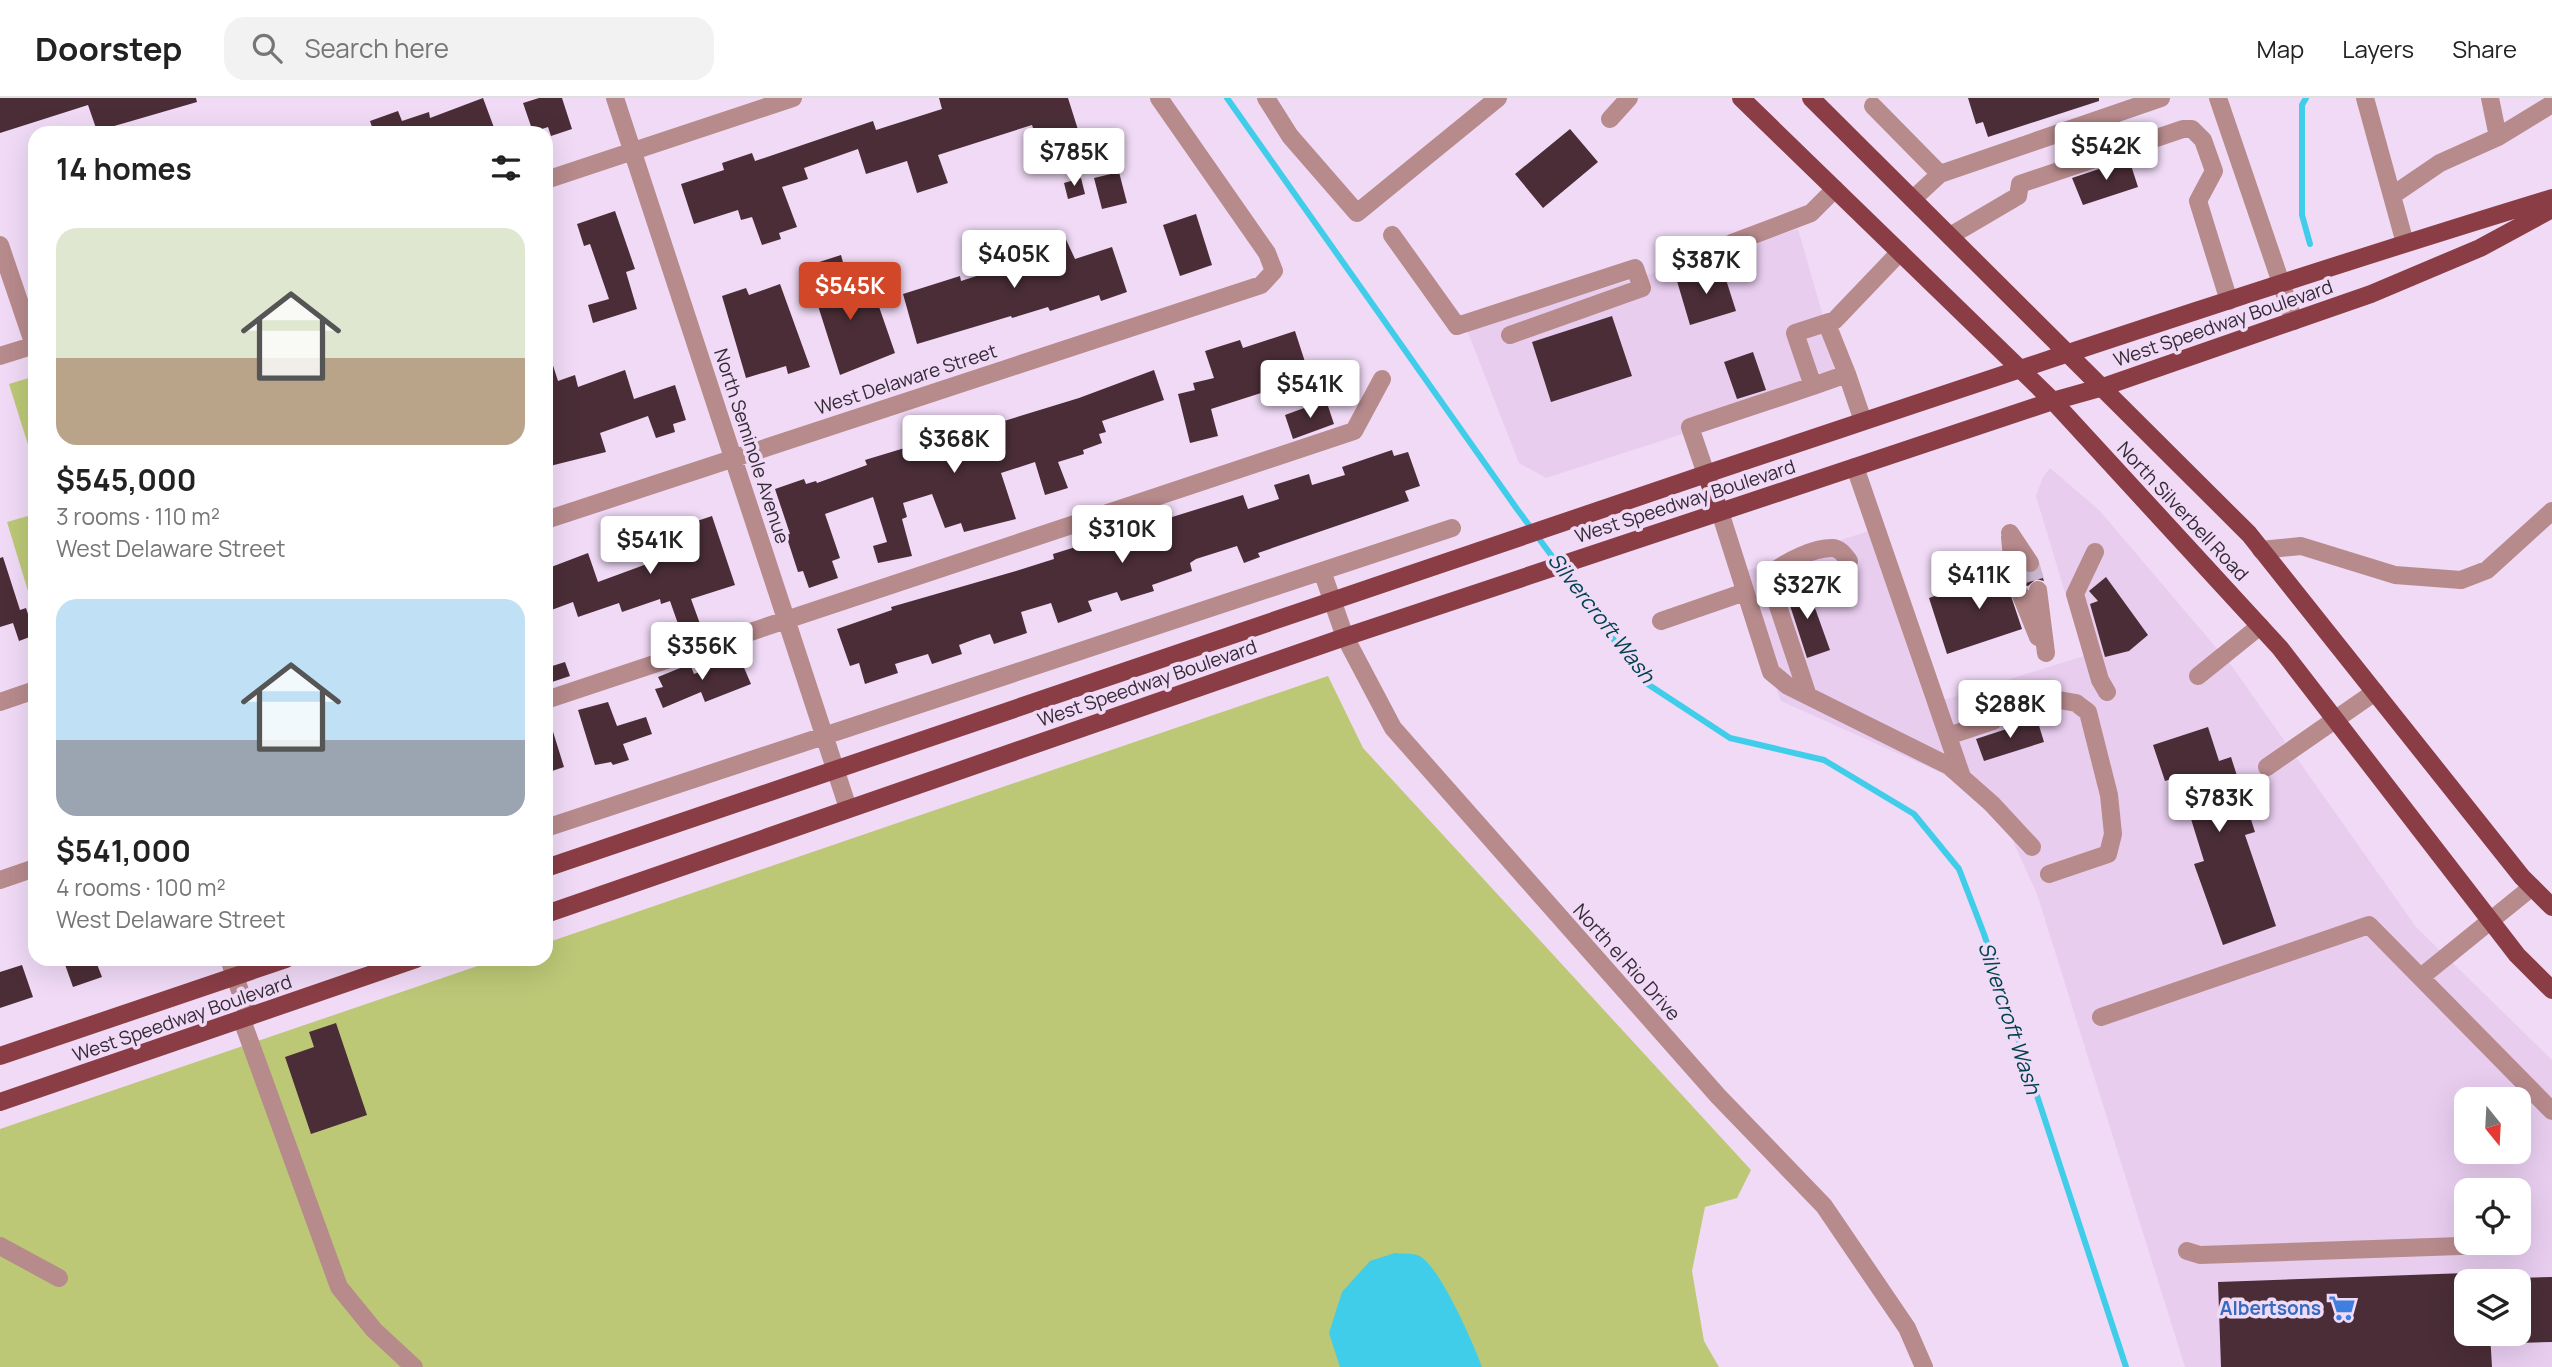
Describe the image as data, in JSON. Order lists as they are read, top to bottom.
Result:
{
  "streets": {
    "main road": ["West Speedway Boulevard", "North Silverbell Road"],
    "street": ["West Delaware Street", "North Seminole Avenue", "North el Rio Drive"]
  },
  "crossings": [
    ["West Speedway Boulevard", "North Seminole Avenue"],
    ["West Speedway Boulevard", "North Silverbell Road"],
    ["West Speedway Boulevard", "North el Rio Drive"],
    ["West Delaware Street", "North Seminole Avenue"]
  ],
  "water": ["Silvercroft Wash"],
  "places": {
    "supermarket": ["Albertsons"]
  },
  "north": "bottom",
  "page": {
    "header": "Doorstep",
    "search": "Search here",
    "nav": ["Map", "Layers", "Share"],
    "price": [
      "$542K",
      "$785K",
      "$405K",
      "$387K",
      "$545K",
      "$541K",
      "$368K",
      "$310K",
      "$541K",
      "$411K",
      "$327K",
      "$356K",
      "$288K",
      "$783K"
    ],
    "heading": "14 homes",
    "list": [
      {
        "name": "$545,000",
        "note": "3 rooms · 110 m² · West Delaware Street"
      },
      {
        "name": "$541,000",
        "note": "4 rooms · 100 m² · West Delaware Street"
      }
    ]
  }
}
